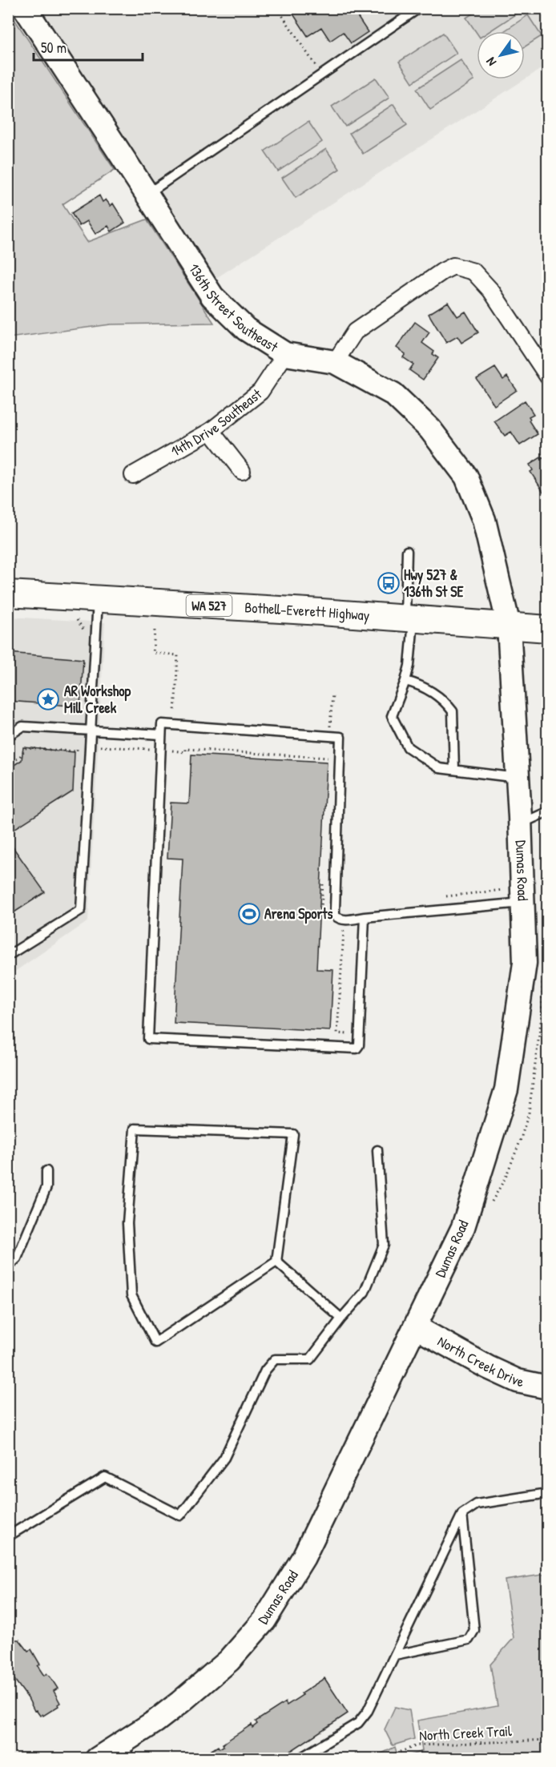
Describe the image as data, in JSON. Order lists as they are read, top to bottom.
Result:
{
  "streets": {
    "main road": ["WA 527", "Bothell-Everett Highway"],
    "street": [
      "136th Street Southeast",
      "14th Drive Southeast",
      "Dumas Road",
      "North Creek Drive"
    ],
    "path": ["North Creek Trail"]
  },
  "crossings": [
    ["136th Street Southeast", "14th Drive Southeast"],
    ["136th Street Southeast", "Bothell-Everett Highway"],
    ["136th Street Southeast", "Dumas Road"],
    ["Bothell-Everett Highway", "Dumas Road"],
    ["Dumas Road", "North Creek Drive"]
  ],
  "places": {
    "bus stop": ["Hwy 527 & 136th St SE"],
    "place": ["AR Workshop Mill Creek"],
    "sports": ["Arena Sports"]
  },
  "scale_bar": "50 m",
  "north": "bottom left"
}
